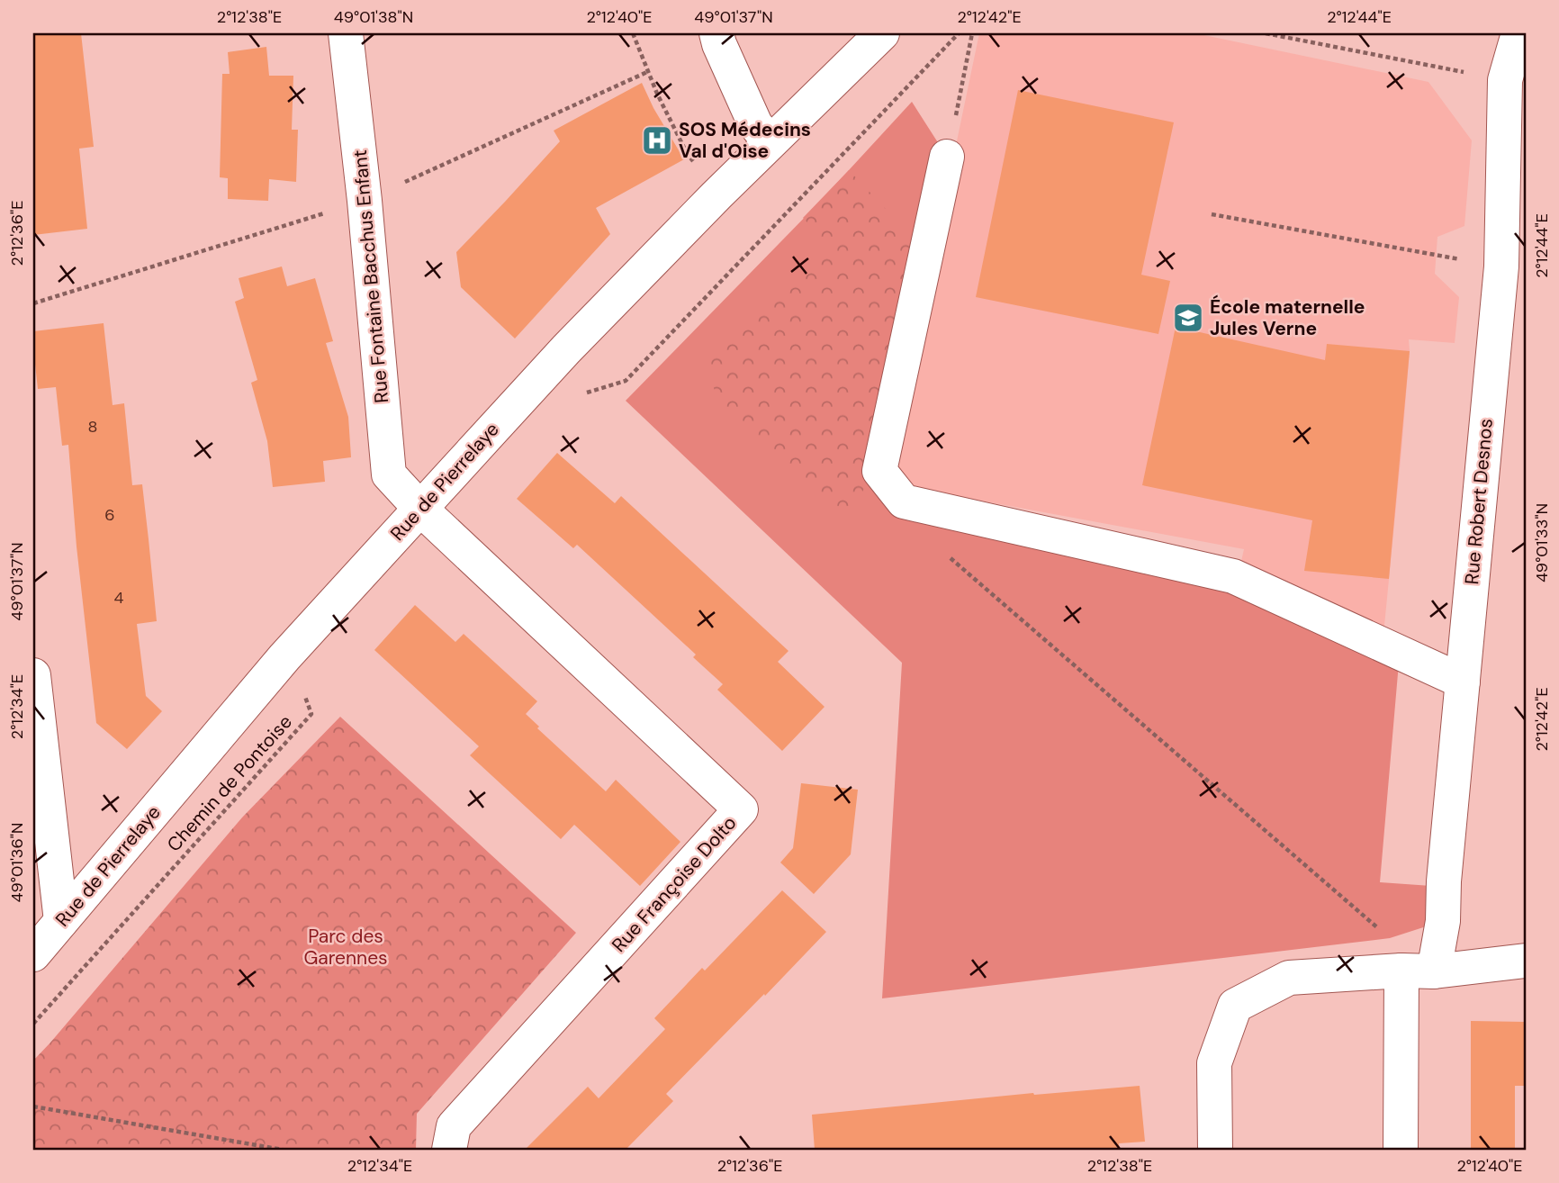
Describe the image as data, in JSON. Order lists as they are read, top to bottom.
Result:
{
  "streets": {
    "street": [
      "Rue Fontaine Bacchus Enfant",
      "Rue de Pierrelaye",
      "Rue Robert Desnos",
      "Rue Françoise Dolto"
    ],
    "path": ["Chemin de Pontoise"]
  },
  "crossings": [
    ["Rue Fontaine Bacchus Enfant", "Rue de Pierrelaye"],
    ["Rue Fontaine Bacchus Enfant", "Rue Françoise Dolto"],
    ["Rue de Pierrelaye", "Rue Françoise Dolto"]
  ],
  "parks": ["Parc des Garennes"],
  "places": {
    "hospital": ["SOS Médecins Val d'Oise"],
    "school or university": ["École maternelle Jules Verne"]
  },
  "house_numbers": ["8", "6", "4"],
  "coordinates": [
    "2°12'38\"E",
    "49°01'38\"N",
    "2°12'40\"E",
    "49°01'37\"N",
    "2°12'42\"E",
    "2°12'44\"E",
    "2°12'36\"E",
    "49°01'33\"N",
    "2°12'34\"E",
    "49°01'36\"N"
  ]
}
